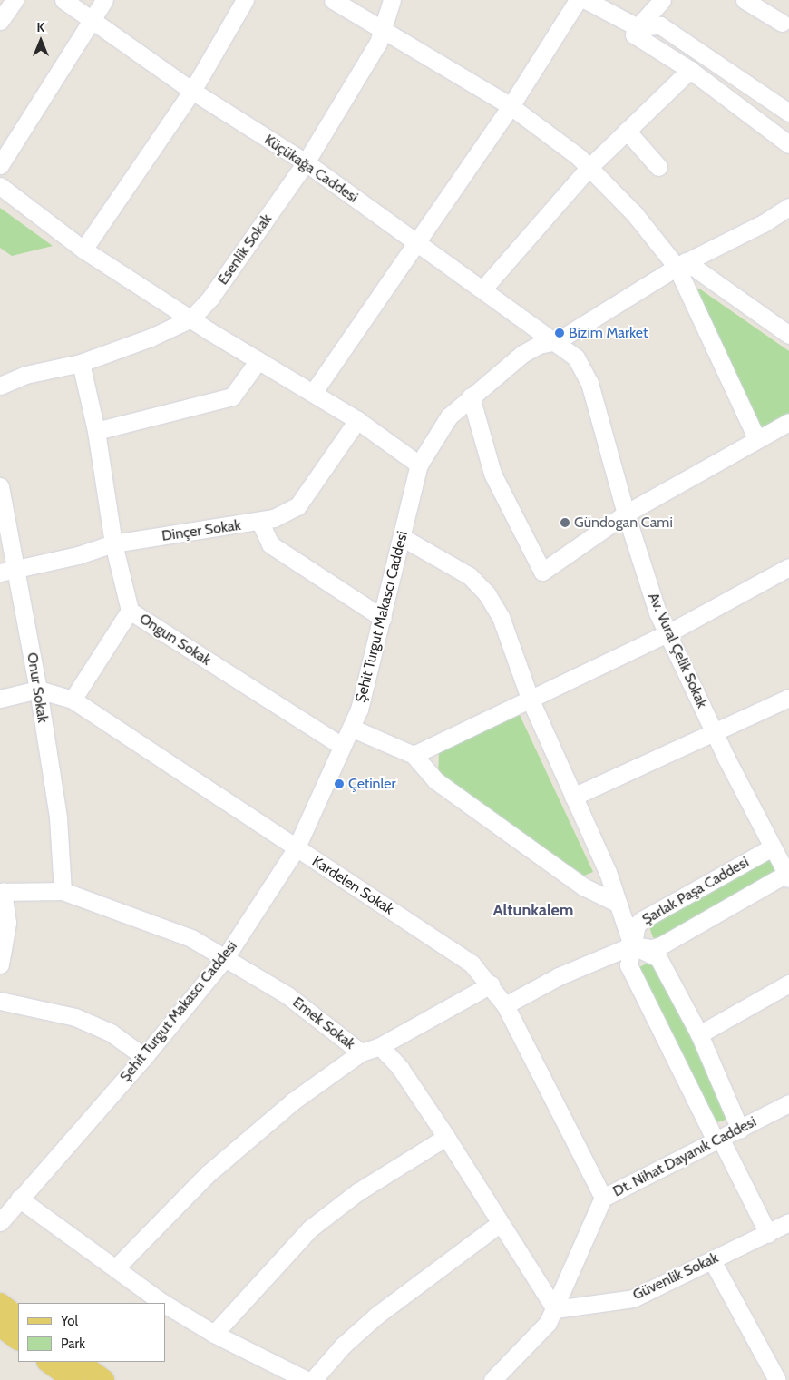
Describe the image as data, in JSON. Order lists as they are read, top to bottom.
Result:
{
  "streets": {
    "street": [
      "Küçükağa Caddesi",
      "Esenlik Sokak",
      "Dinçer Sokak",
      "Şehit Turgut Makascı Caddesi",
      "Ongun Sokak",
      "Av. Vural Çelik Sokak",
      "Onur Sokak",
      "Kardelen Sokak",
      "Şarlak Paşa Caddesi",
      "Emek Sokak",
      "Dt. Nihat Dayanık Caddesi",
      "Güvenlik Sokak"
    ]
  },
  "crossings": [
    ["Küçükağa Caddesi", "Esenlik Sokak"],
    ["Küçükağa Caddesi", "Şehit Turgut Makascı Caddesi"],
    ["Küçükağa Caddesi", "Av. Vural Çelik Sokak"],
    ["Esenlik Sokak", "Ongun Sokak"],
    ["Dinçer Sokak", "Ongun Sokak"],
    ["Dinçer Sokak", "Onur Sokak"],
    ["Şehit Turgut Makascı Caddesi", "Ongun Sokak"],
    ["Şehit Turgut Makascı Caddesi", "Av. Vural Çelik Sokak"],
    ["Şehit Turgut Makascı Caddesi", "Kardelen Sokak"],
    ["Şehit Turgut Makascı Caddesi", "Emek Sokak"],
    ["Av. Vural Çelik Sokak", "Şarlak Paşa Caddesi"],
    ["Onur Sokak", "Kardelen Sokak"],
    ["Onur Sokak", "Emek Sokak"],
    ["Kardelen Sokak", "Şarlak Paşa Caddesi"],
    ["Kardelen Sokak", "Emek Sokak"],
    ["Kardelen Sokak", "Dt. Nihat Dayanık Caddesi"],
    ["Dt. Nihat Dayanık Caddesi", "Güvenlik Sokak"]
  ],
  "districts": ["Altunkalem"],
  "places": ["Bizim Market", "Gündogan Cami", "Çetinler"],
  "legend": ["Yol", "Park"],
  "north": "top"
}
